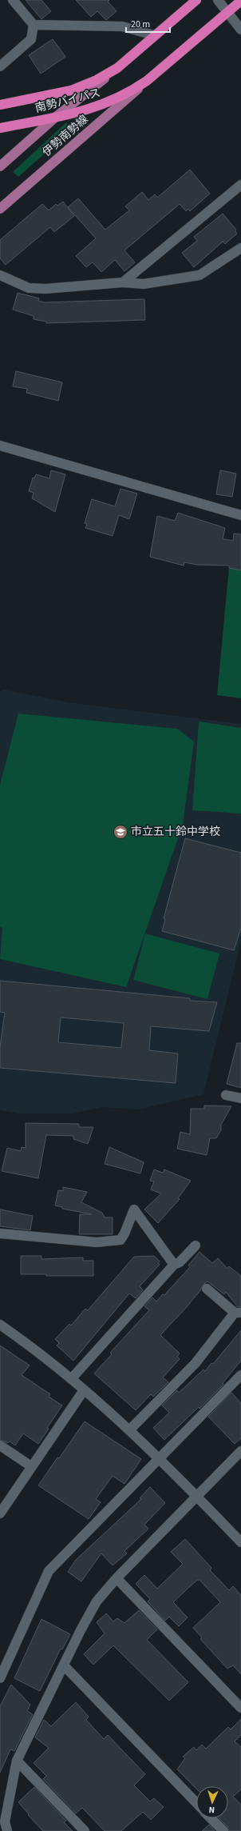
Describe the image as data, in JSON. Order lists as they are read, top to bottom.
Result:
{
  "streets": {
    "highway": ["南勢バイパス"],
    "main road": ["伊勢南勢線"]
  },
  "crossings": [
    ["南勢バイパス", "伊勢南勢線"]
  ],
  "places": {
    "school or university": ["市立五十鈴中学校"]
  },
  "scale_bar": "20 m",
  "north": "bottom"
}
